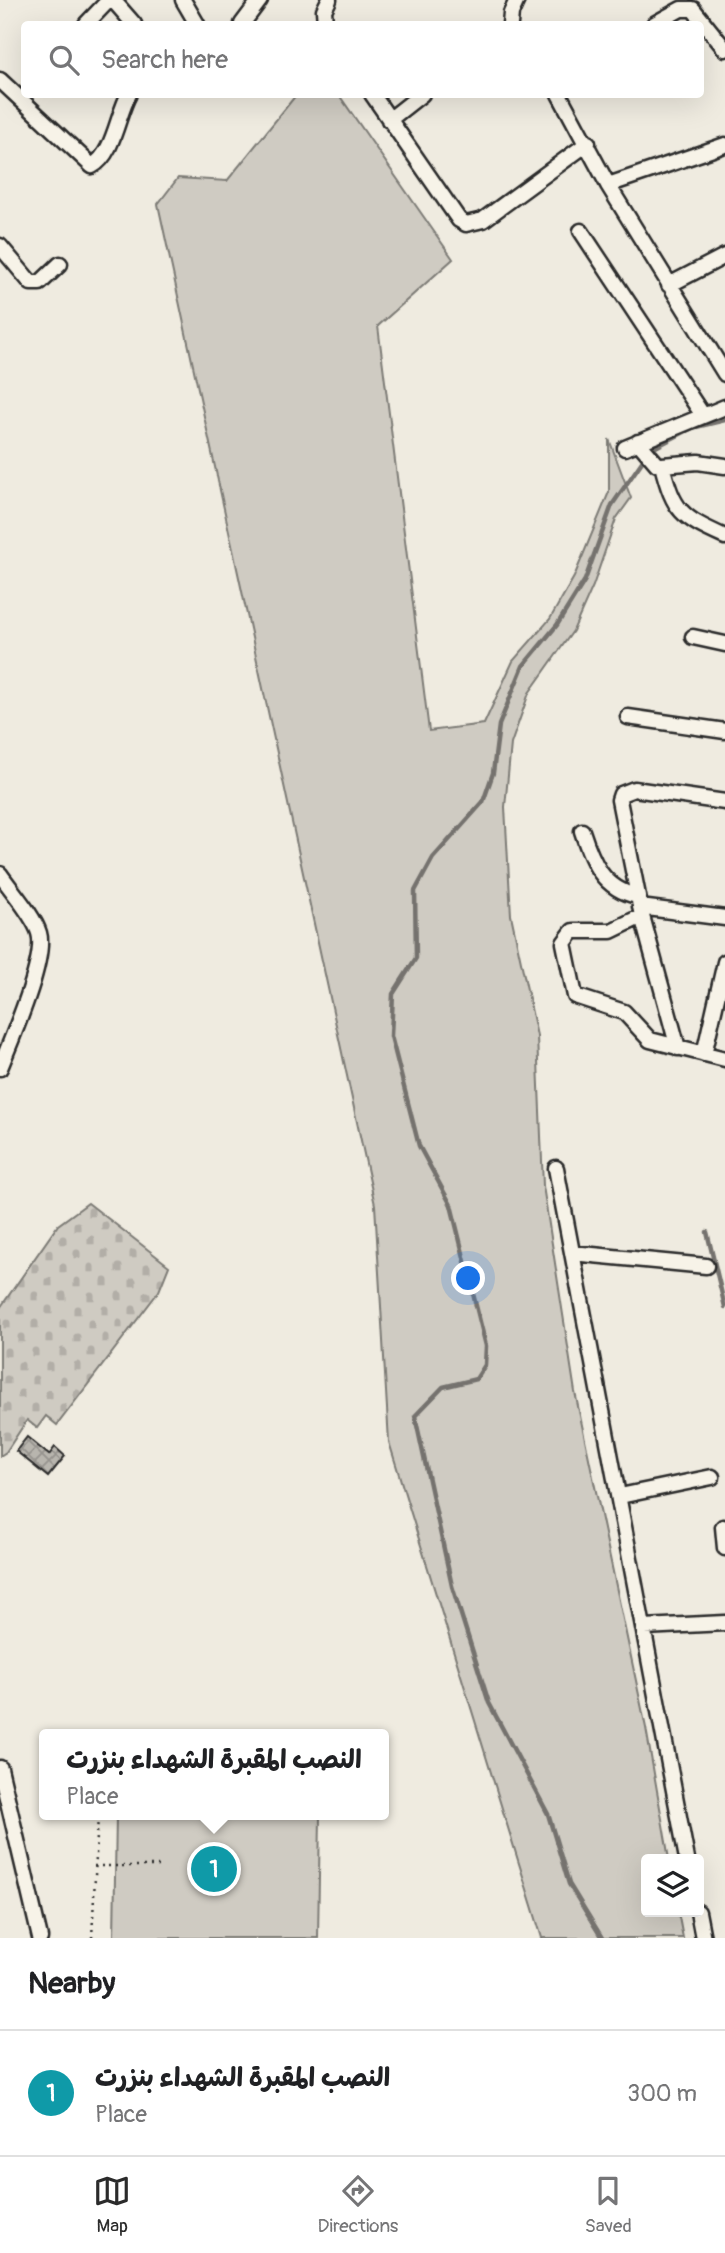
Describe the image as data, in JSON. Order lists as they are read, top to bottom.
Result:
{
  "page": {
    "search": "Search here",
    "popup": ["النصب المقبرة الشهداء بنزرت", "Place"],
    "pins": "1",
    "heading": "Nearby",
    "list": [
      {
        "mark": "1",
        "name": "النصب المقبرة الشهداء بنزرت",
        "note": "Place",
        "value": "300 m"
      }
    ],
    "nav": ["Map", "Directions", "Saved"]
  }
}
